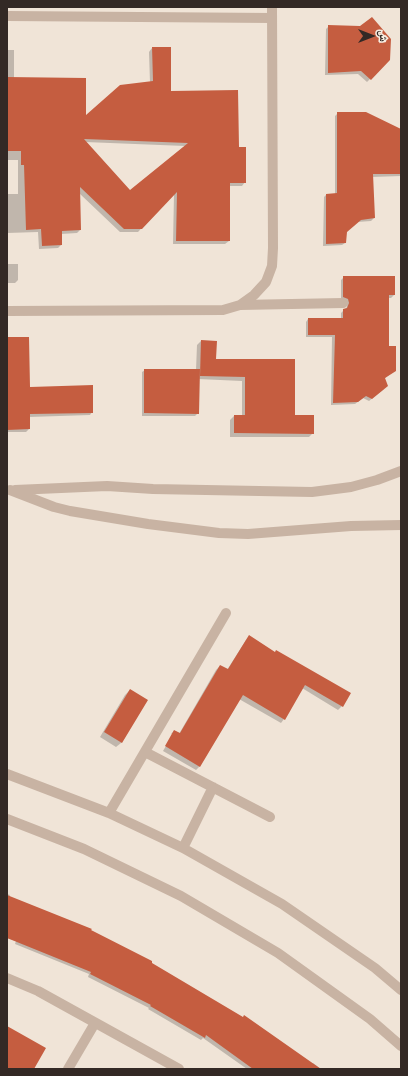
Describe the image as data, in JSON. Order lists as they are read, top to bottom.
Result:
{
  "north": "right"
}
